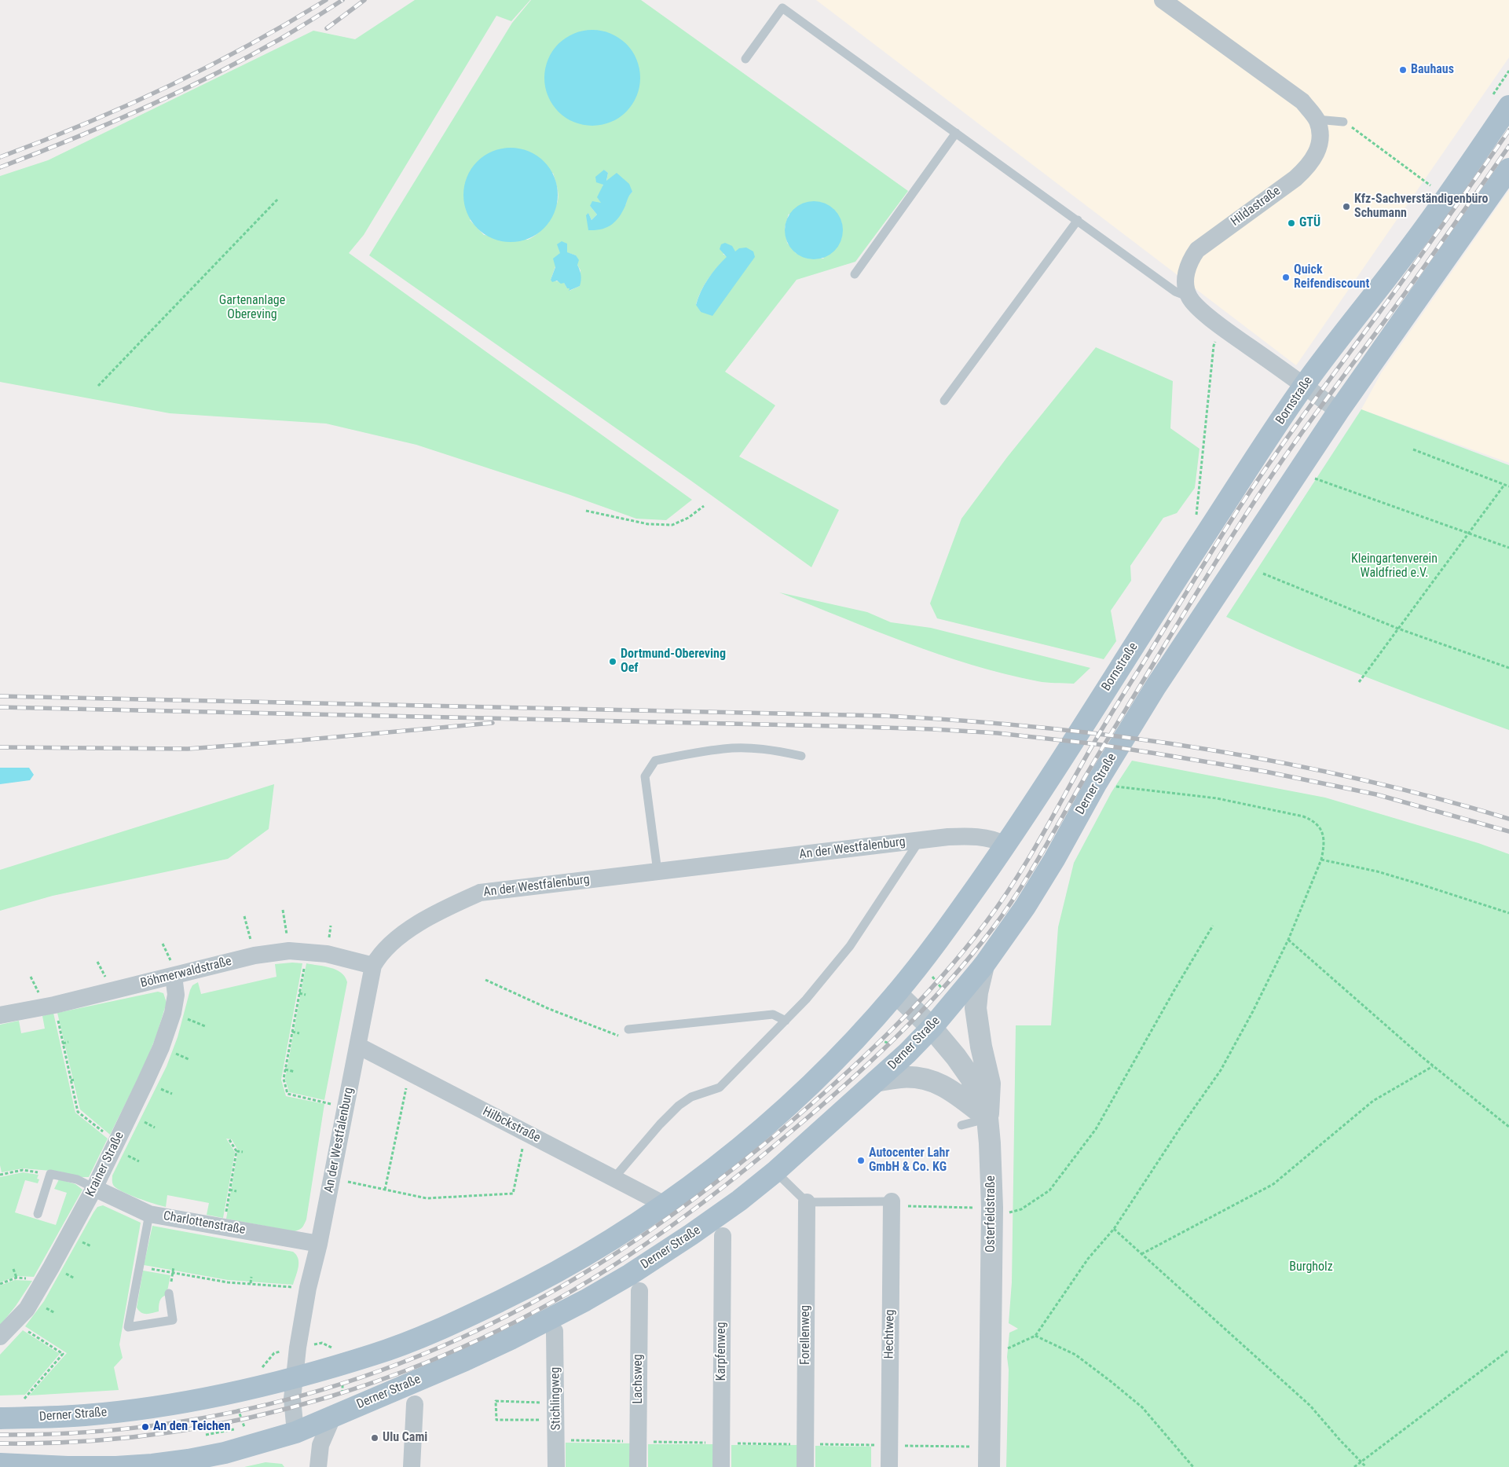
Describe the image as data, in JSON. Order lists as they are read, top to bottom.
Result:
{
  "streets": {
    "main road": ["Bornstraße", "Derner Straße"],
    "street": [
      "Hildastraße",
      "An der Westfalenburg",
      "Böhmerwaldstraße",
      "Hilbckstraße",
      "Krainer Straße",
      "Osterfeldstraße",
      "Charlottenstraße",
      "Hechtweg",
      "Forellenweg",
      "Karpfenweg",
      "Lachsweg",
      "Stichlingweg"
    ]
  },
  "crossings": [
    ["Bornstraße", "Derner Straße"],
    ["Derner Straße", "An der Westfalenburg"],
    ["Derner Straße", "Hilbckstraße"],
    ["Derner Straße", "Osterfeldstraße"],
    ["An der Westfalenburg", "Böhmerwaldstraße"],
    ["An der Westfalenburg", "Hilbckstraße"],
    ["An der Westfalenburg", "Charlottenstraße"],
    ["Böhmerwaldstraße", "Krainer Straße"],
    ["Krainer Straße", "Charlottenstraße"]
  ],
  "parks": ["Gartenanlage Obereving", "Kleingartenverein Waldfried e.V.", "Burgholz"],
  "places": [
    "Bauhaus",
    "Kfz-Sachverständigenbüro Schumann",
    "GTÜ",
    "Quick Reifendiscount",
    "Dortmund-Obereving Oef",
    "Autocenter Lahr GmbH & Co. KG",
    "An den Teichen",
    "Ulu Cami"
  ]
}
